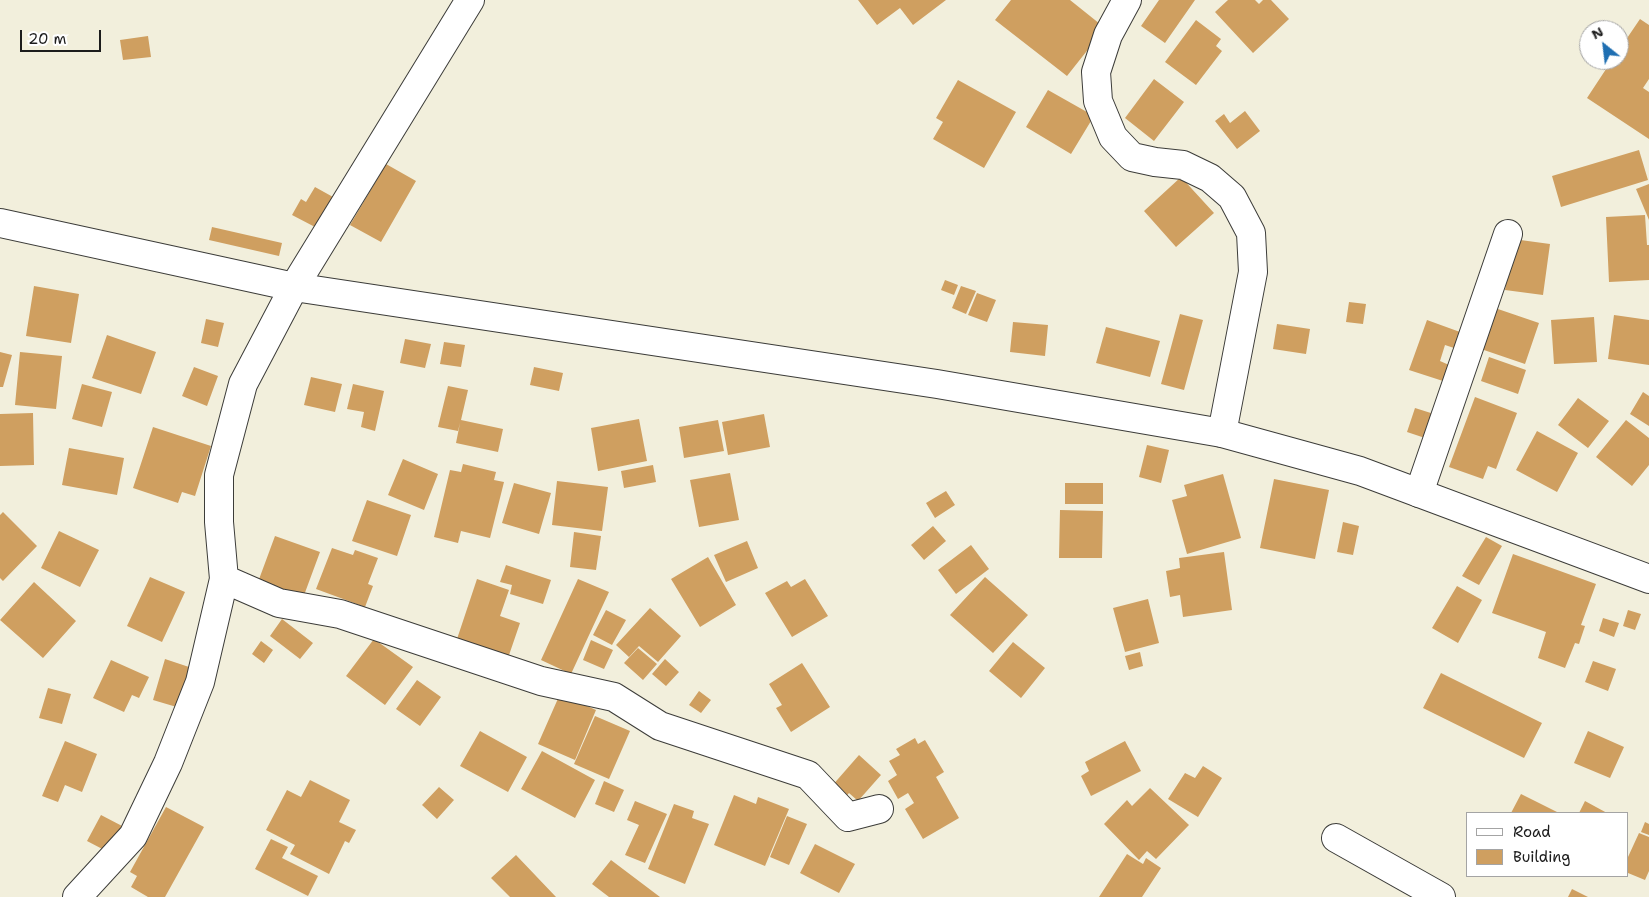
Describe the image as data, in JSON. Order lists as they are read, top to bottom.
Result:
{
  "legend": ["Road", "Building"],
  "scale_bar": "20 m",
  "north": "top left"
}
